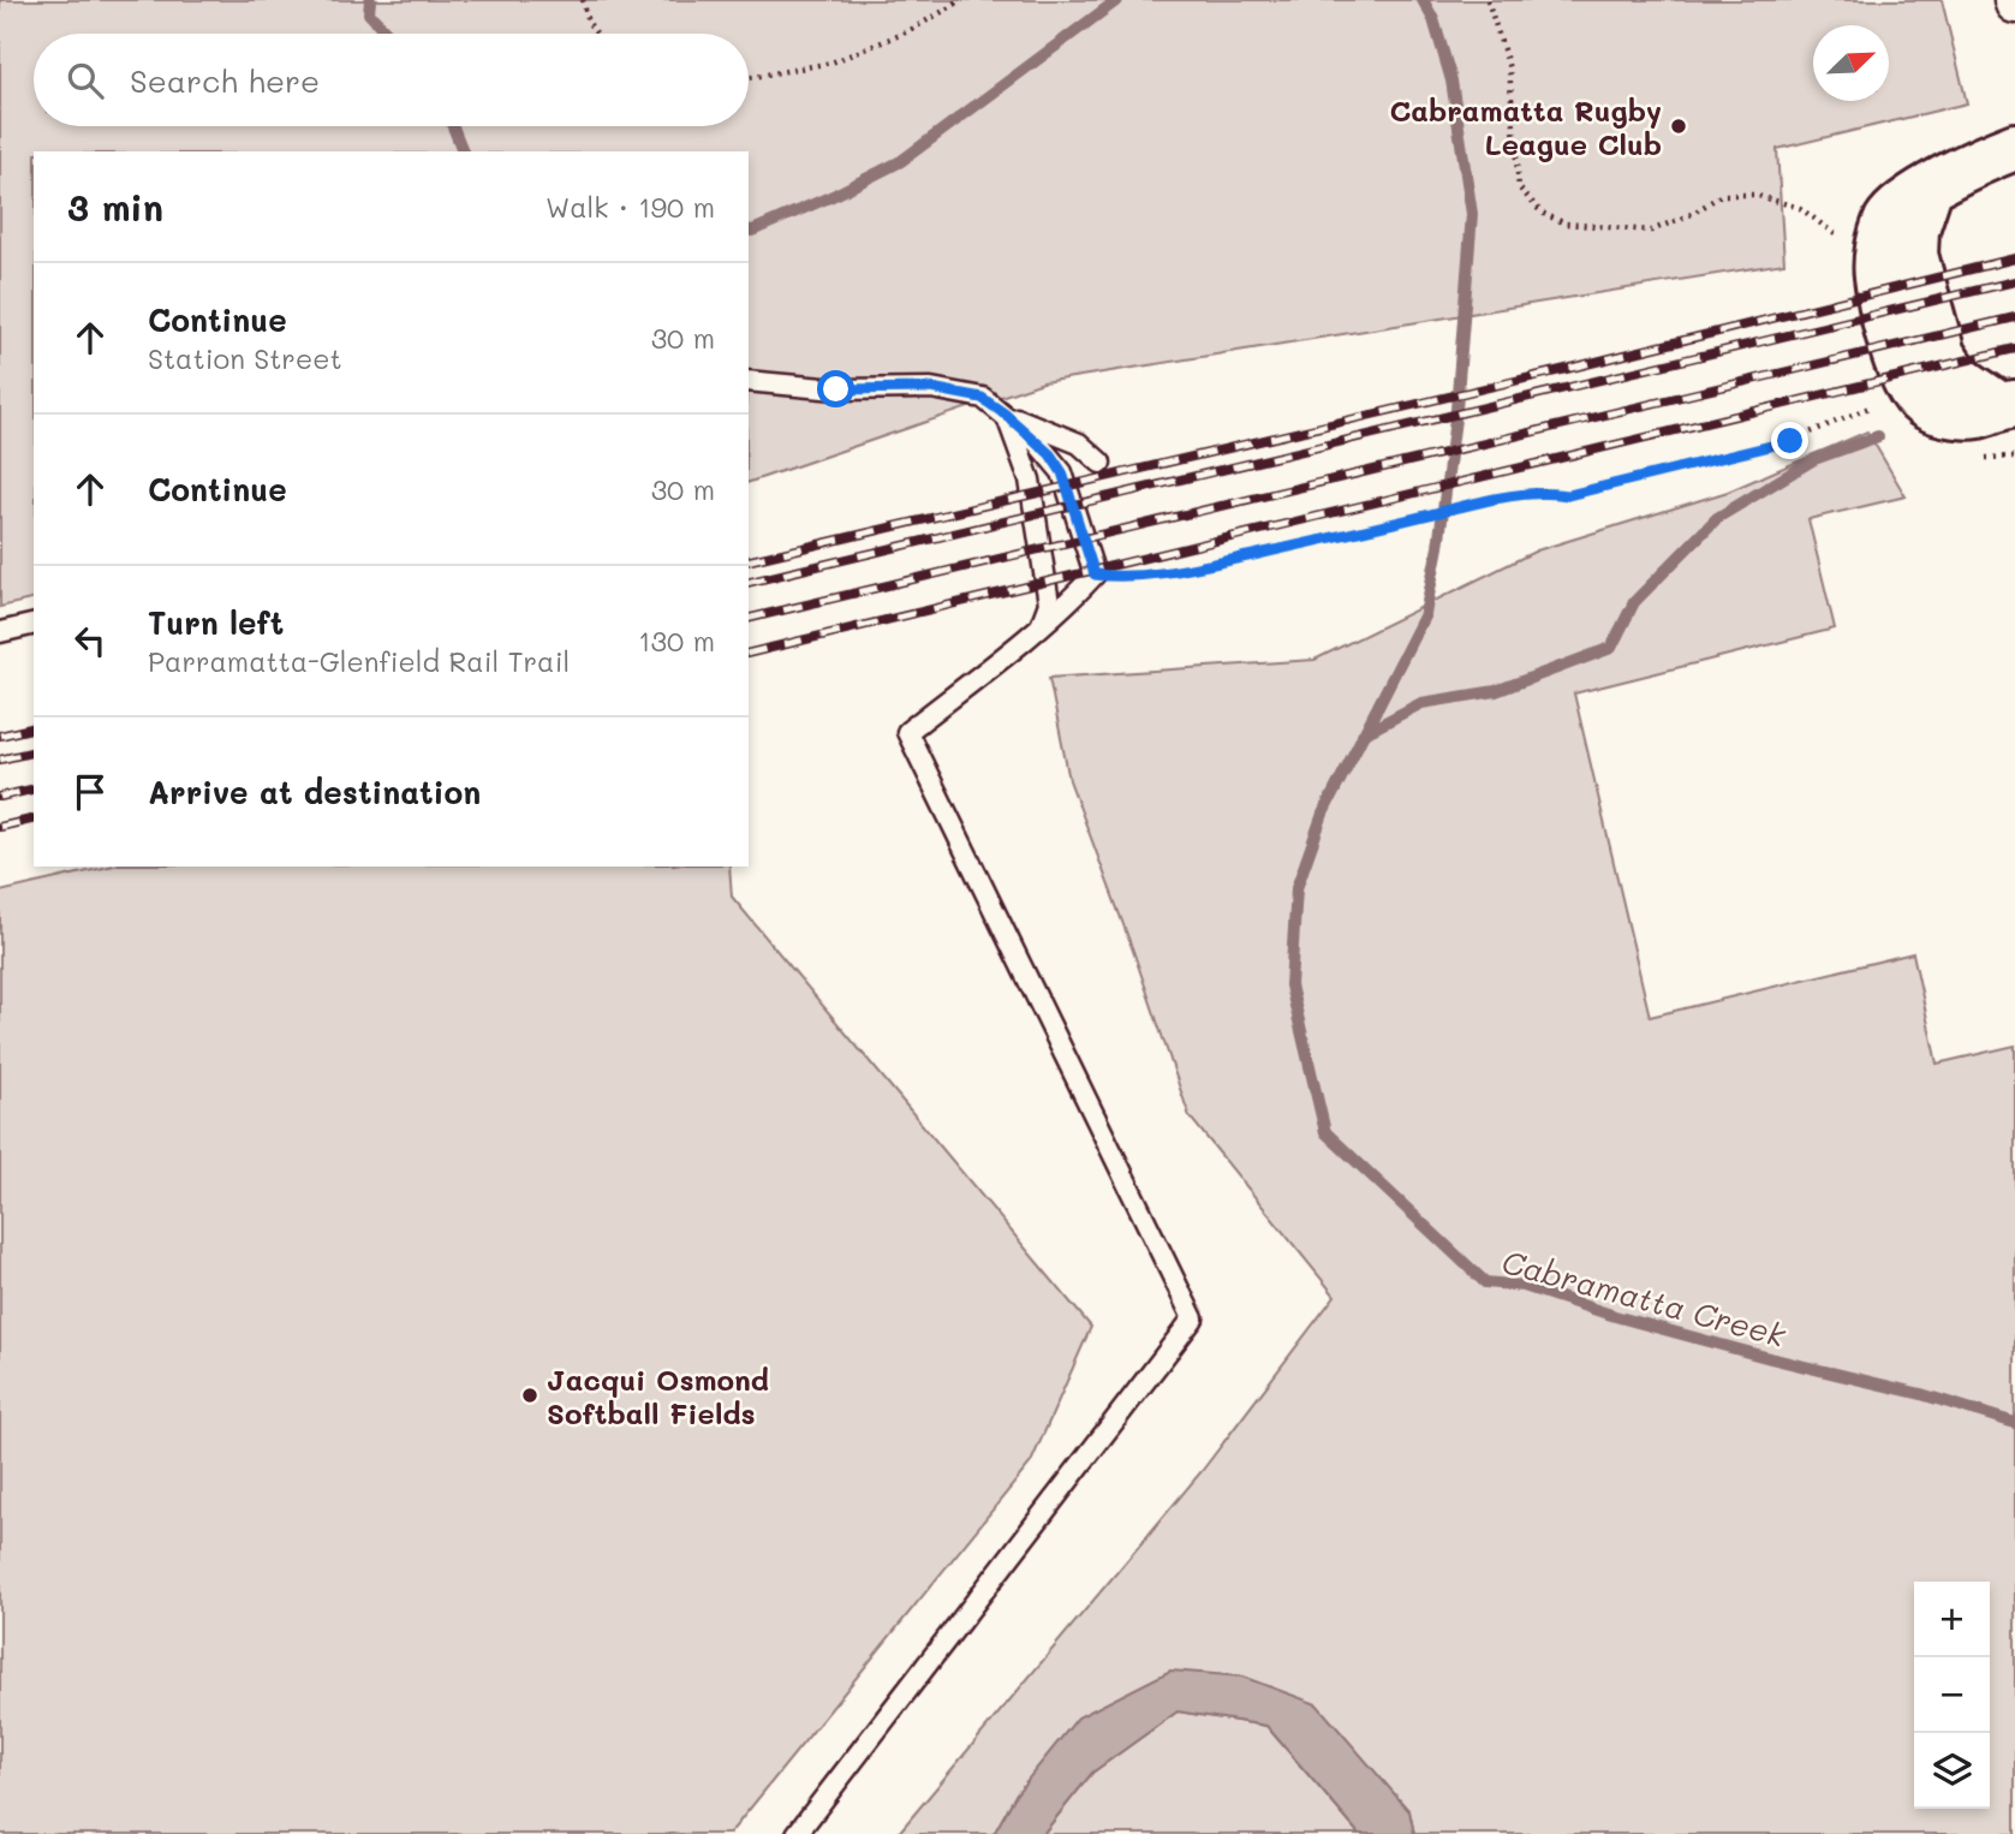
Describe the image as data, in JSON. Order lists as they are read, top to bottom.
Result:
{
  "water": ["Cabramatta Creek"],
  "places": ["Cabramatta Rugby League Club", "Jacqui Osmond Softball Fields"],
  "north": "top right",
  "page": {
    "search": "Search here",
    "heading": ["3 min", "Walk · 190 m"],
    "list": [
      ["Continue", "Station Street", "30 m"],
      ["Continue", "30 m"],
      ["Turn left", "Parramatta-Glenfield Rail Trail", "130 m"],
      "Arrive at destination"
    ],
    "map_buttons": ["+", "−"]
  }
}
